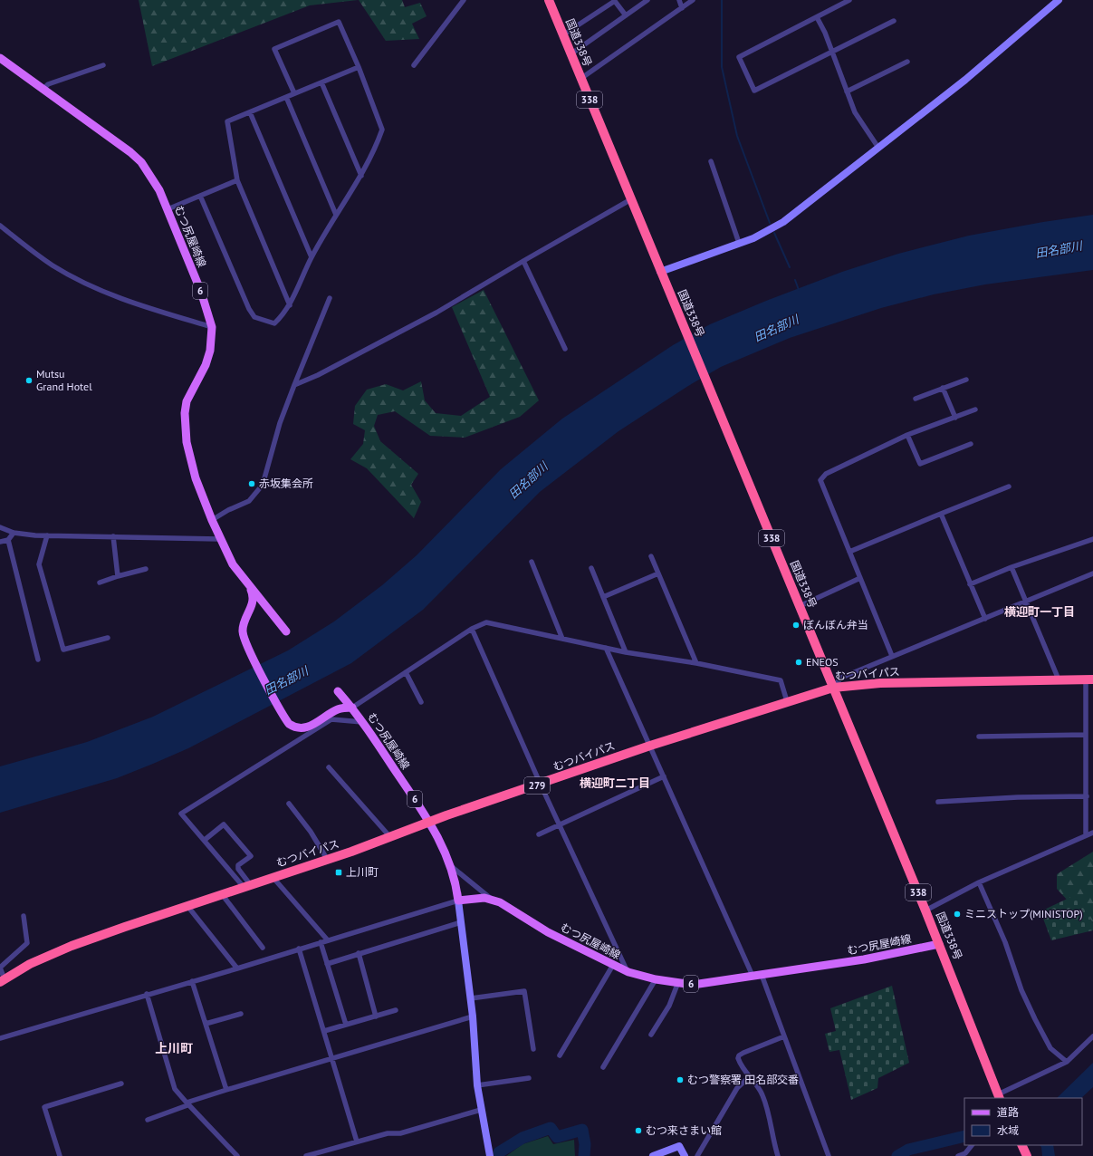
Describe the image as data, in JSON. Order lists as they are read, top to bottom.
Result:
{
  "streets": {
    "highway": [
      "国道338号",
      "338",
      "むつバイパス",
      "279"
    ],
    "main road": ["むつ尻屋崎線", "6"]
  },
  "crossings": [
    ["国道338号", "むつ尻屋崎線"],
    ["国道338号", "むつバイパス"],
    ["むつ尻屋崎線", "むつバイパス"]
  ],
  "districts": ["横迎町一丁目", "横迎町二丁目", "上川町"],
  "water": ["田名部川"],
  "places": {
    "other": [
      "Mutsu Grand Hotel",
      "赤坂集会所",
      "ぼんぼん弁当",
      "ENEOS",
      "ミニストップ(MINISTOP)",
      "むつ警察署 田名部交番",
      "むつ来さまい館"
    ],
    "transit": ["上川町"]
  },
  "legend": ["道路", "水域"]
}
